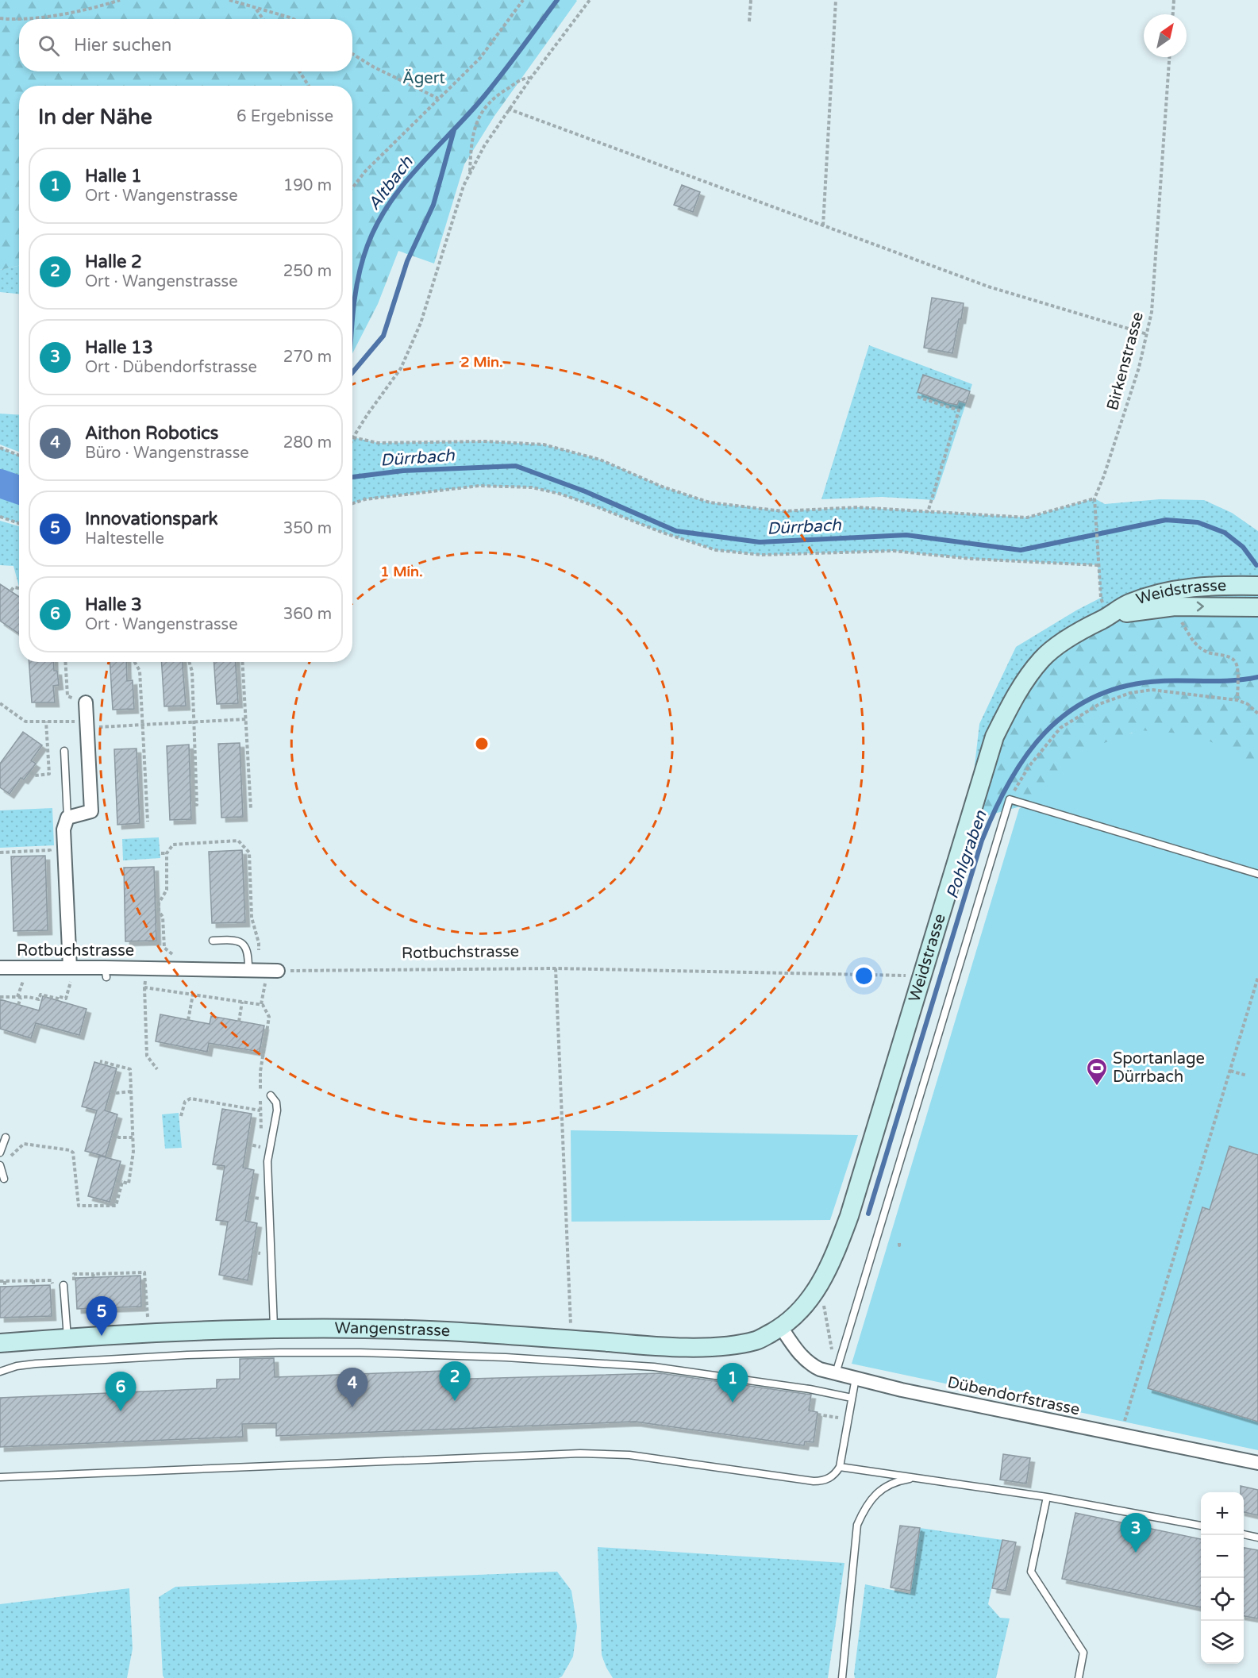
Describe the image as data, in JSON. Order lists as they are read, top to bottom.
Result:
{
  "streets": {
    "main road": ["Weidstrasse", "Wangenstrasse"],
    "street": ["Rotbuchstrasse", "Dübendorfstrasse"],
    "path": ["Birkenstrasse"]
  },
  "crossings": [
    ["Birkenstrasse", "Weidstrasse"],
    ["Weidstrasse", "Rotbuchstrasse"],
    ["Weidstrasse", "Wangenstrasse"],
    ["Weidstrasse", "Dübendorfstrasse"],
    ["Wangenstrasse", "Dübendorfstrasse"]
  ],
  "water": ["Altbach", "Dürrbach", "Pohlgraben"],
  "parks": ["Ägert"],
  "places": {
    "sports": ["Sportanlage Dürrbach"]
  },
  "north": "top right",
  "page": {
    "search": "Hier suchen",
    "heading": ["In der Nähe", "6 Ergebnisse"],
    "list": [
      {
        "mark": "1",
        "name": "Halle 1",
        "note": "Ort · Wangenstrasse",
        "value": "190 m"
      },
      {
        "mark": "2",
        "name": "Halle 2",
        "note": "Ort · Wangenstrasse",
        "value": "250 m"
      },
      {
        "mark": "3",
        "name": "Halle 13",
        "note": "Ort · Dübendorfstrasse",
        "value": "270 m"
      },
      {
        "mark": "4",
        "name": "Aithon Robotics",
        "note": "Büro · Wangenstrasse",
        "value": "280 m"
      },
      {
        "mark": "5",
        "name": "Innovationspark",
        "note": "Haltestelle",
        "value": "350 m"
      },
      {
        "mark": "6",
        "name": "Halle 3",
        "note": "Ort · Wangenstrasse",
        "value": "360 m"
      }
    ],
    "pins": [
      "5",
      "2",
      "1",
      "4",
      "6",
      "3"
    ],
    "map_buttons": ["+", "−"]
  },
  "rings": ["2 Min.", "1 Min."]
}
